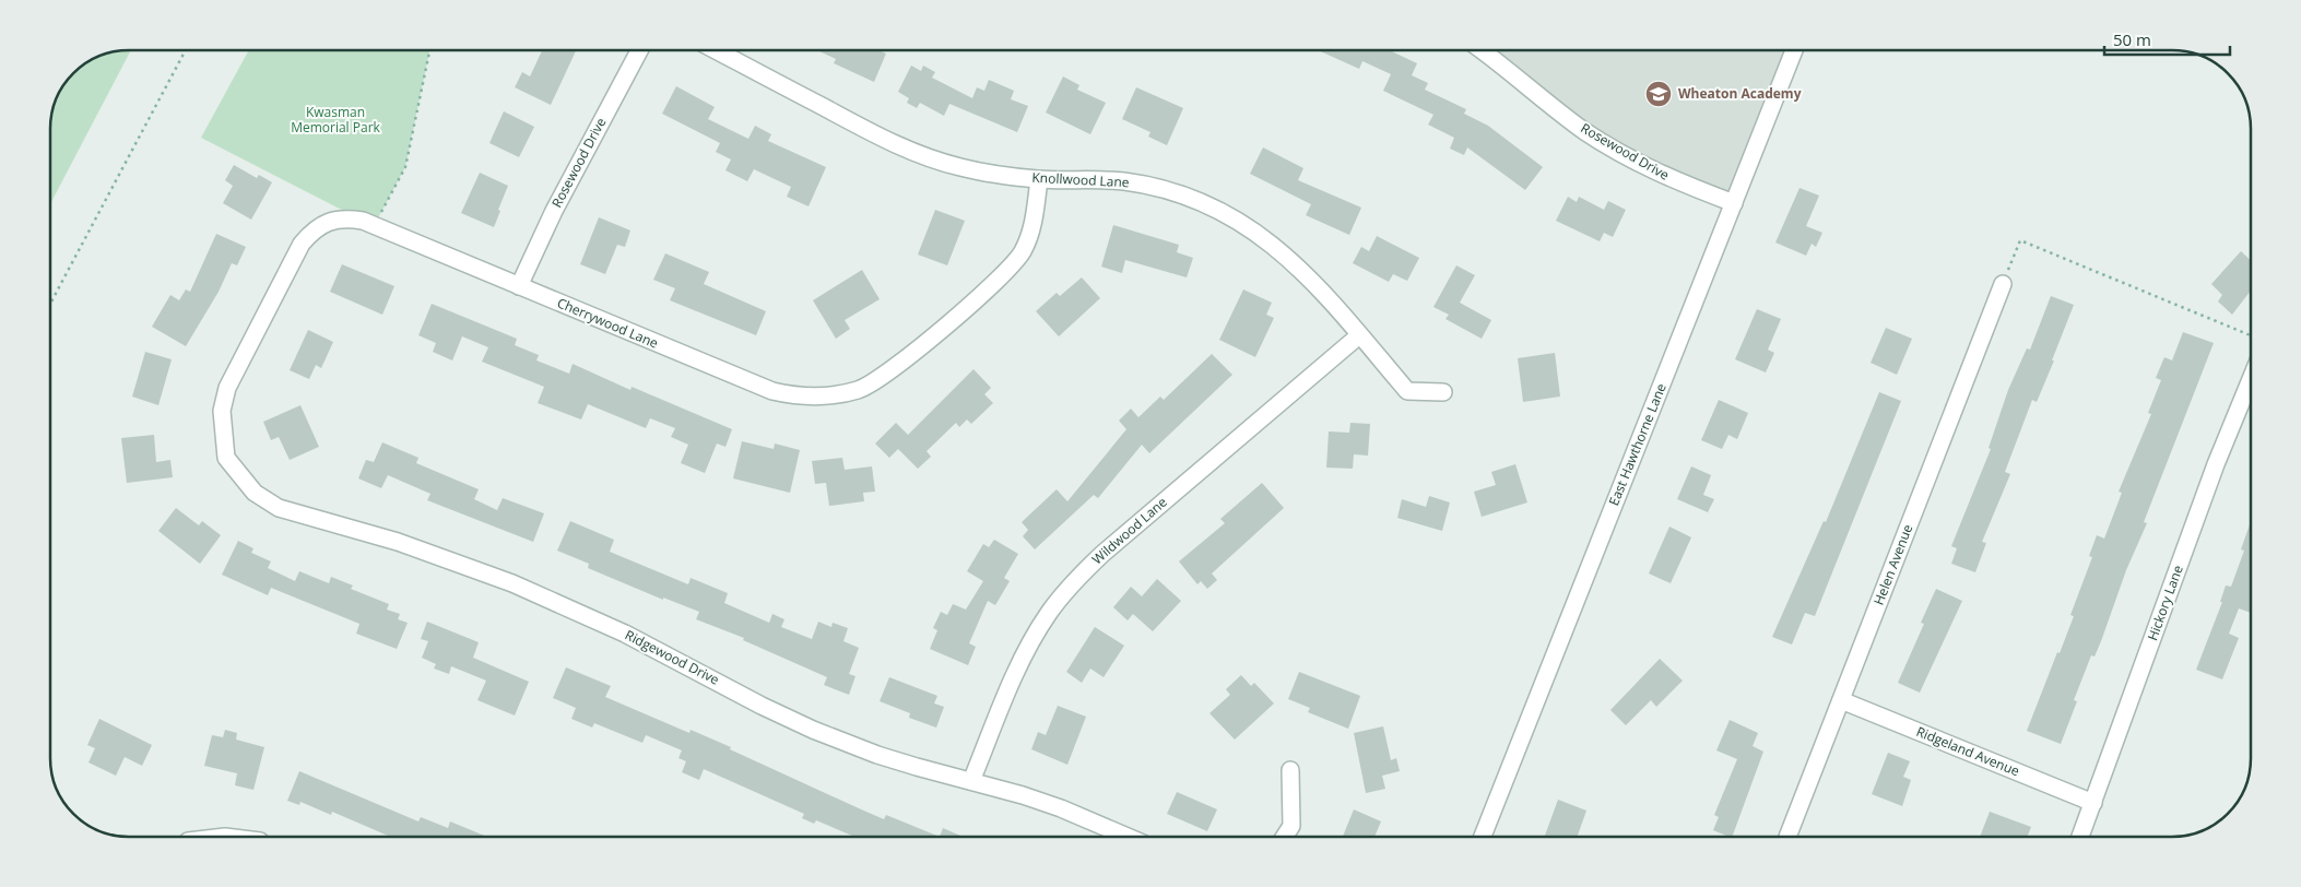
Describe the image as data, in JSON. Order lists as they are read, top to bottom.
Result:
{
  "streets": {
    "street": [
      "Rosewood Drive",
      "Knollwood Lane",
      "Cherrywood Lane",
      "East Hawthorne Lane",
      "Wildwood Lane",
      "Helen Avenue",
      "Hickory Lane",
      "Ridgewood Drive",
      "Ridgeland Avenue"
    ]
  },
  "crossings": [
    ["Rosewood Drive", "Cherrywood Lane"],
    ["Rosewood Drive", "East Hawthorne Lane"],
    ["Knollwood Lane", "Cherrywood Lane"],
    ["Knollwood Lane", "Wildwood Lane"],
    ["Cherrywood Lane", "Ridgewood Drive"],
    ["Wildwood Lane", "Ridgewood Drive"],
    ["Helen Avenue", "Ridgeland Avenue"],
    ["Hickory Lane", "Ridgeland Avenue"]
  ],
  "parks": ["Kwasman Memorial Park"],
  "places": {
    "school or university": ["Wheaton Academy"]
  },
  "scale_bar": "50 m"
}
